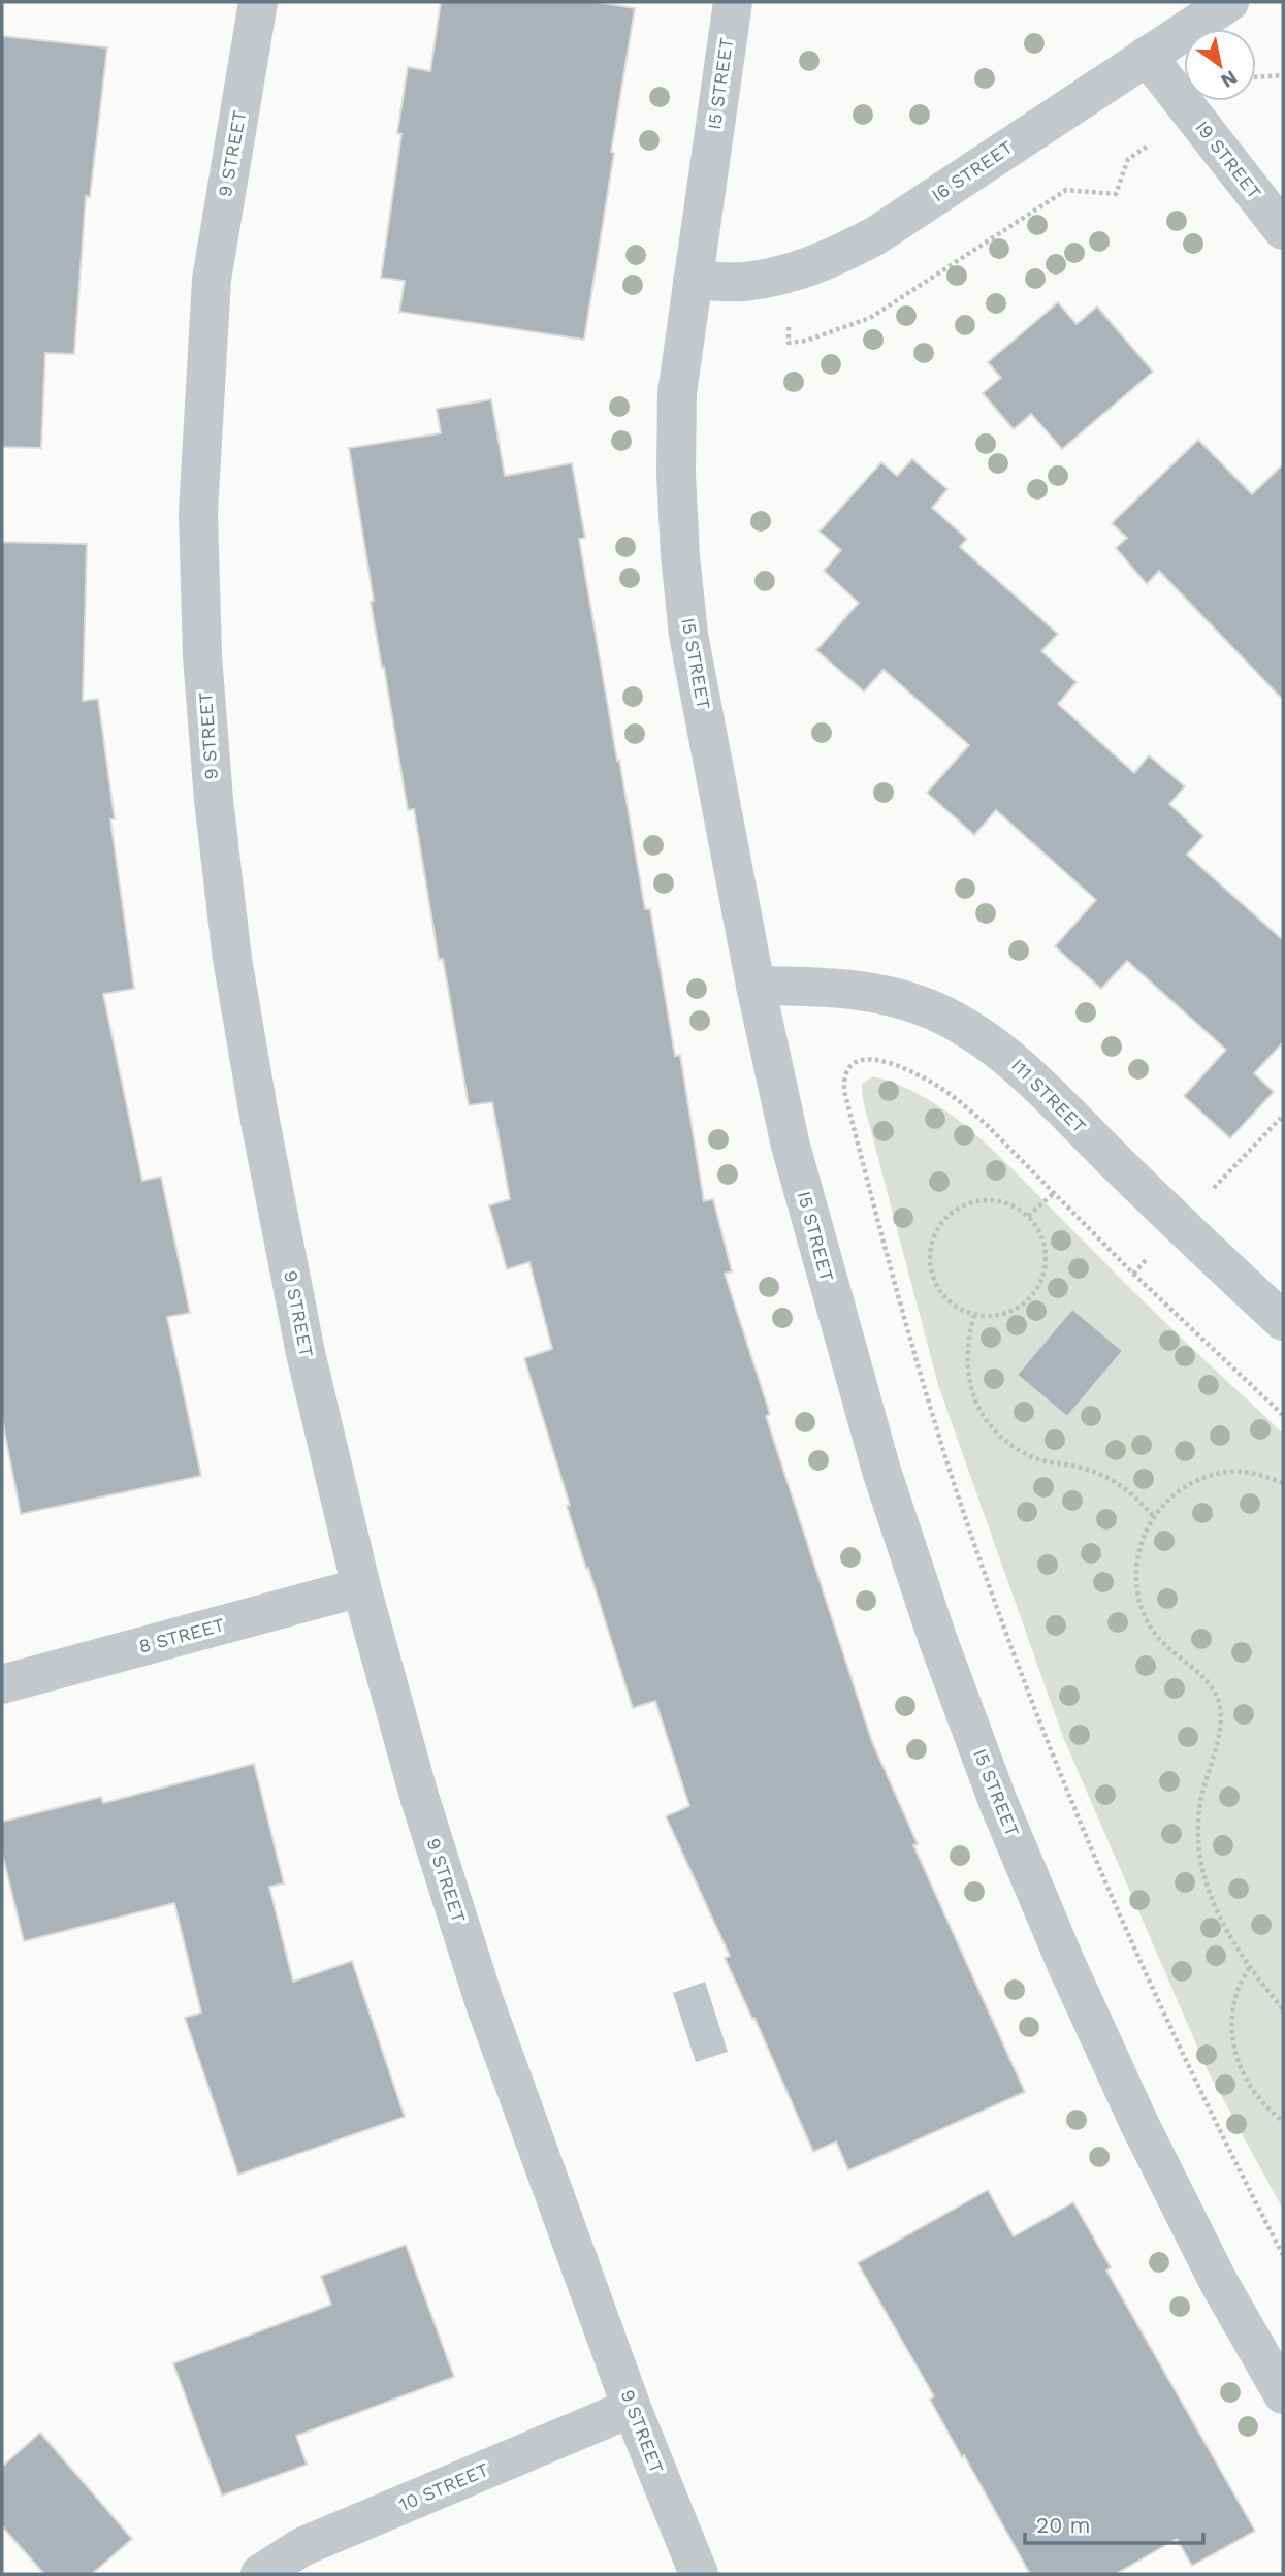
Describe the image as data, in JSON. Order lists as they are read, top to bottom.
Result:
{
  "streets": {
    "street": [
      "I5 STREET",
      "9 STREET",
      "I9 STREET",
      "I6 STREET",
      "I11 STREET",
      "8 STREET",
      "10 STREET"
    ]
  },
  "crossings": [
    ["I5 STREET", "I6 STREET"],
    ["I5 STREET", "I11 STREET"],
    ["9 STREET", "8 STREET"],
    ["9 STREET", "10 STREET"],
    ["I9 STREET", "I6 STREET"]
  ],
  "scale_bar": "20 m",
  "north": "bottom right"
}
